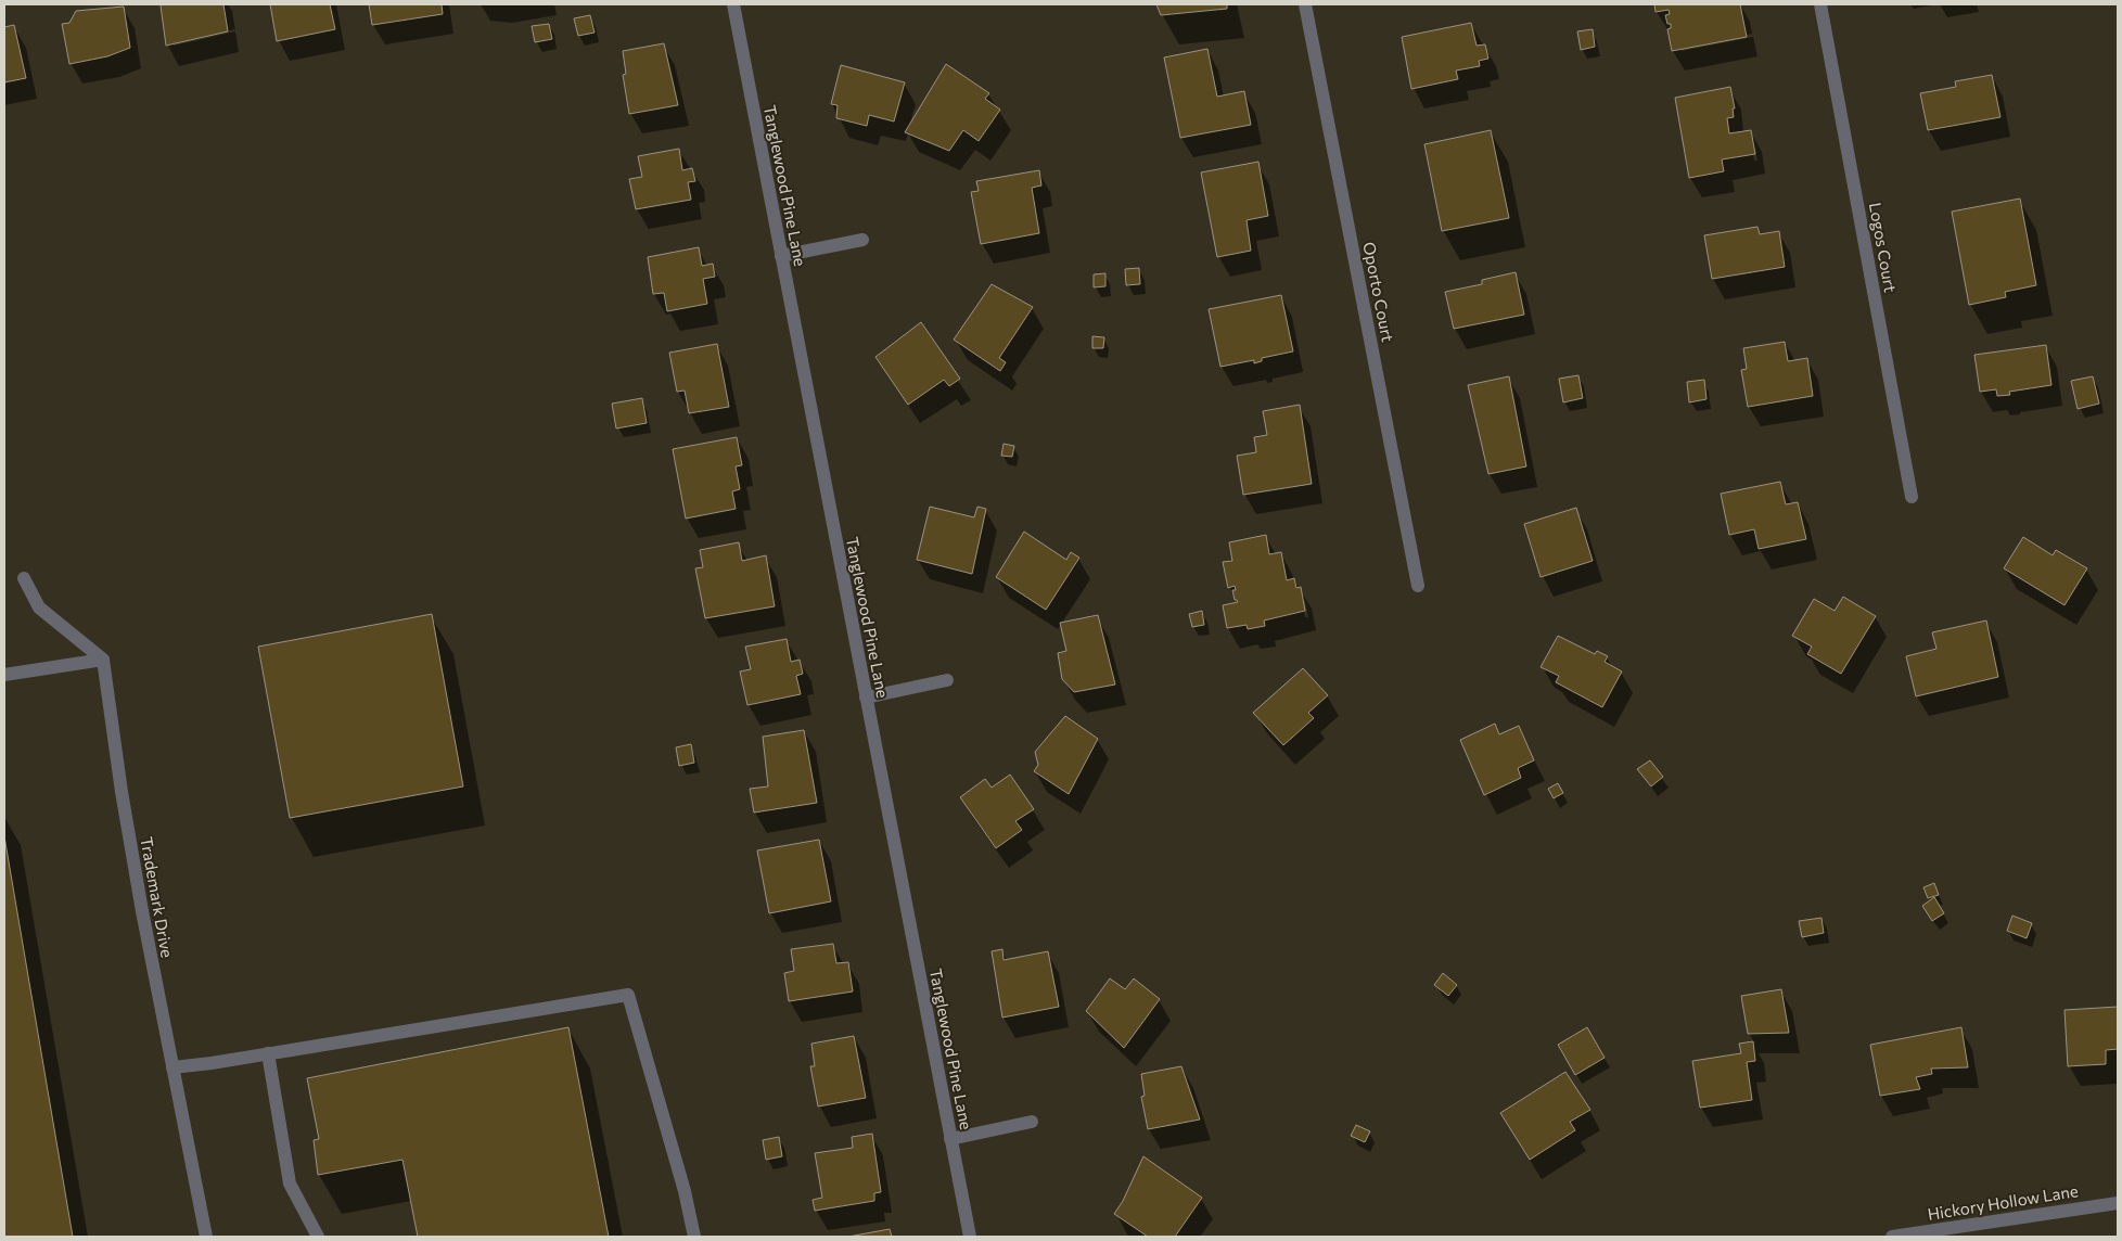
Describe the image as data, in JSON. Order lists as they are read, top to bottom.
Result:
{
  "streets": {
    "street": [
      "Tanglewood Pine Lane",
      "Logos Court",
      "Oporto Court",
      "Trademark Drive",
      "Hickory Hollow Lane"
    ]
  }
}
